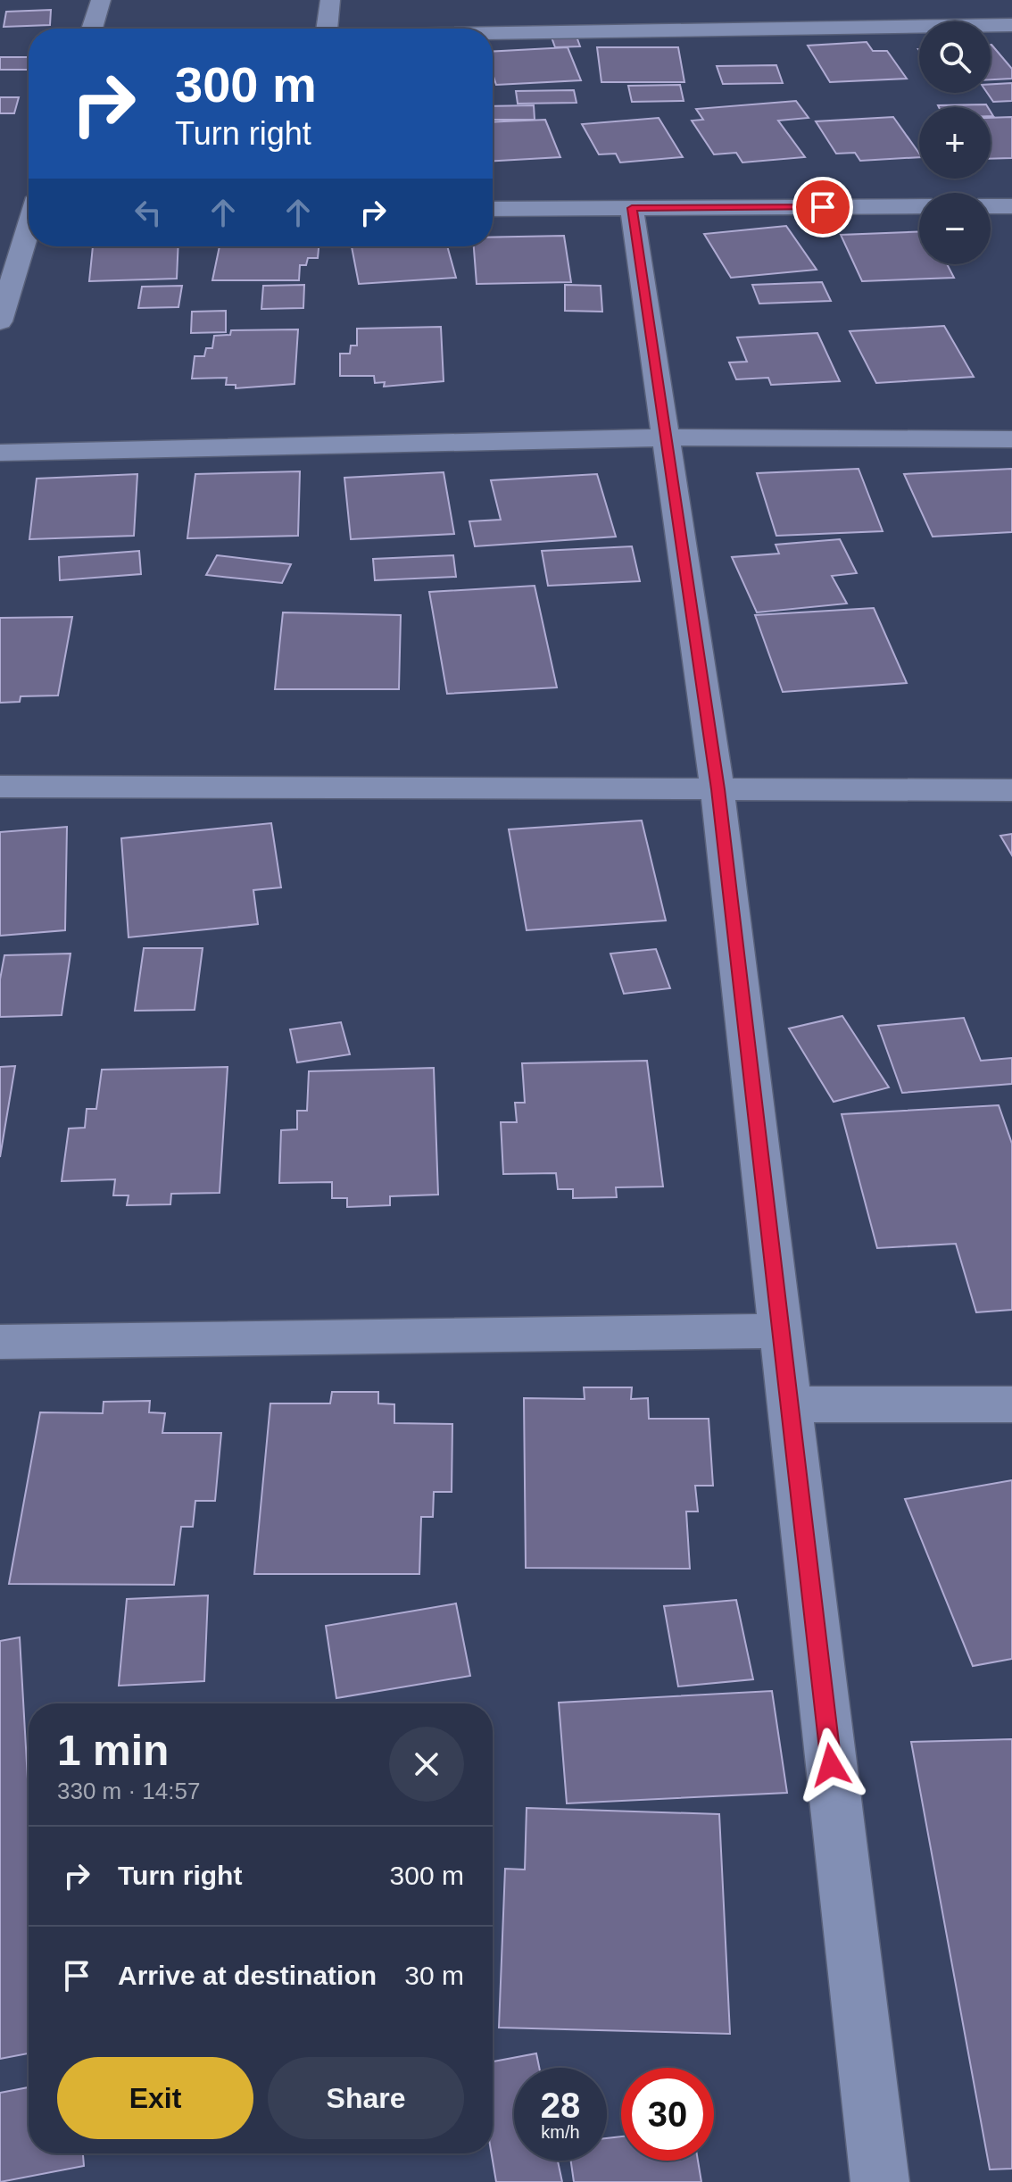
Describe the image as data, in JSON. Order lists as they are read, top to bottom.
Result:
{
  "page": {
    "map_buttons": ["+", "−"],
    "turn": ["300 m", "Turn right"],
    "heading": ["1 min", "330 m · 14:57"],
    "list": [
      {
        "name": "Turn right",
        "value": "300 m"
      },
      {
        "name": "Arrive at destination",
        "value": "30 m"
      }
    ],
    "buttons": ["Exit", "Share"],
    "speed": "28 km/h",
    "limit": "30"
  }
}
